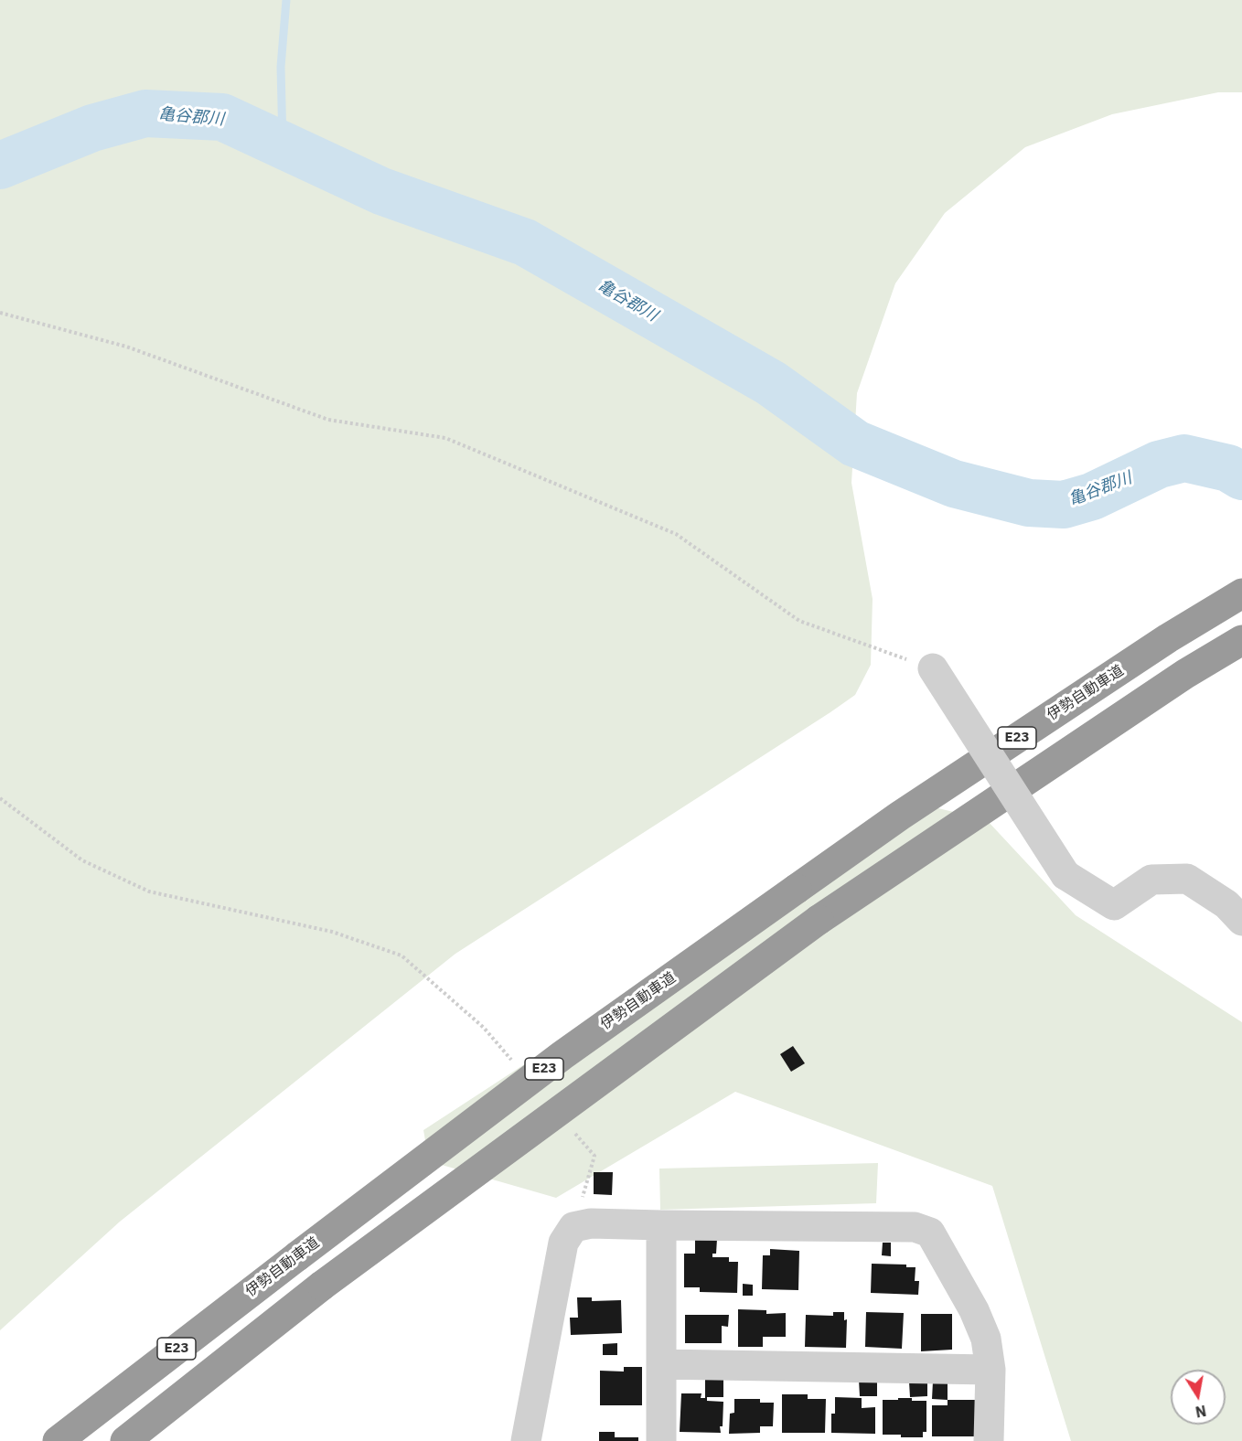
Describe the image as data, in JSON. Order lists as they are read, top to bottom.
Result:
{
  "streets": {
    "highway": ["伊勢自動車道", "E23"]
  },
  "water": ["亀谷郡川"],
  "north": "bottom"
}
